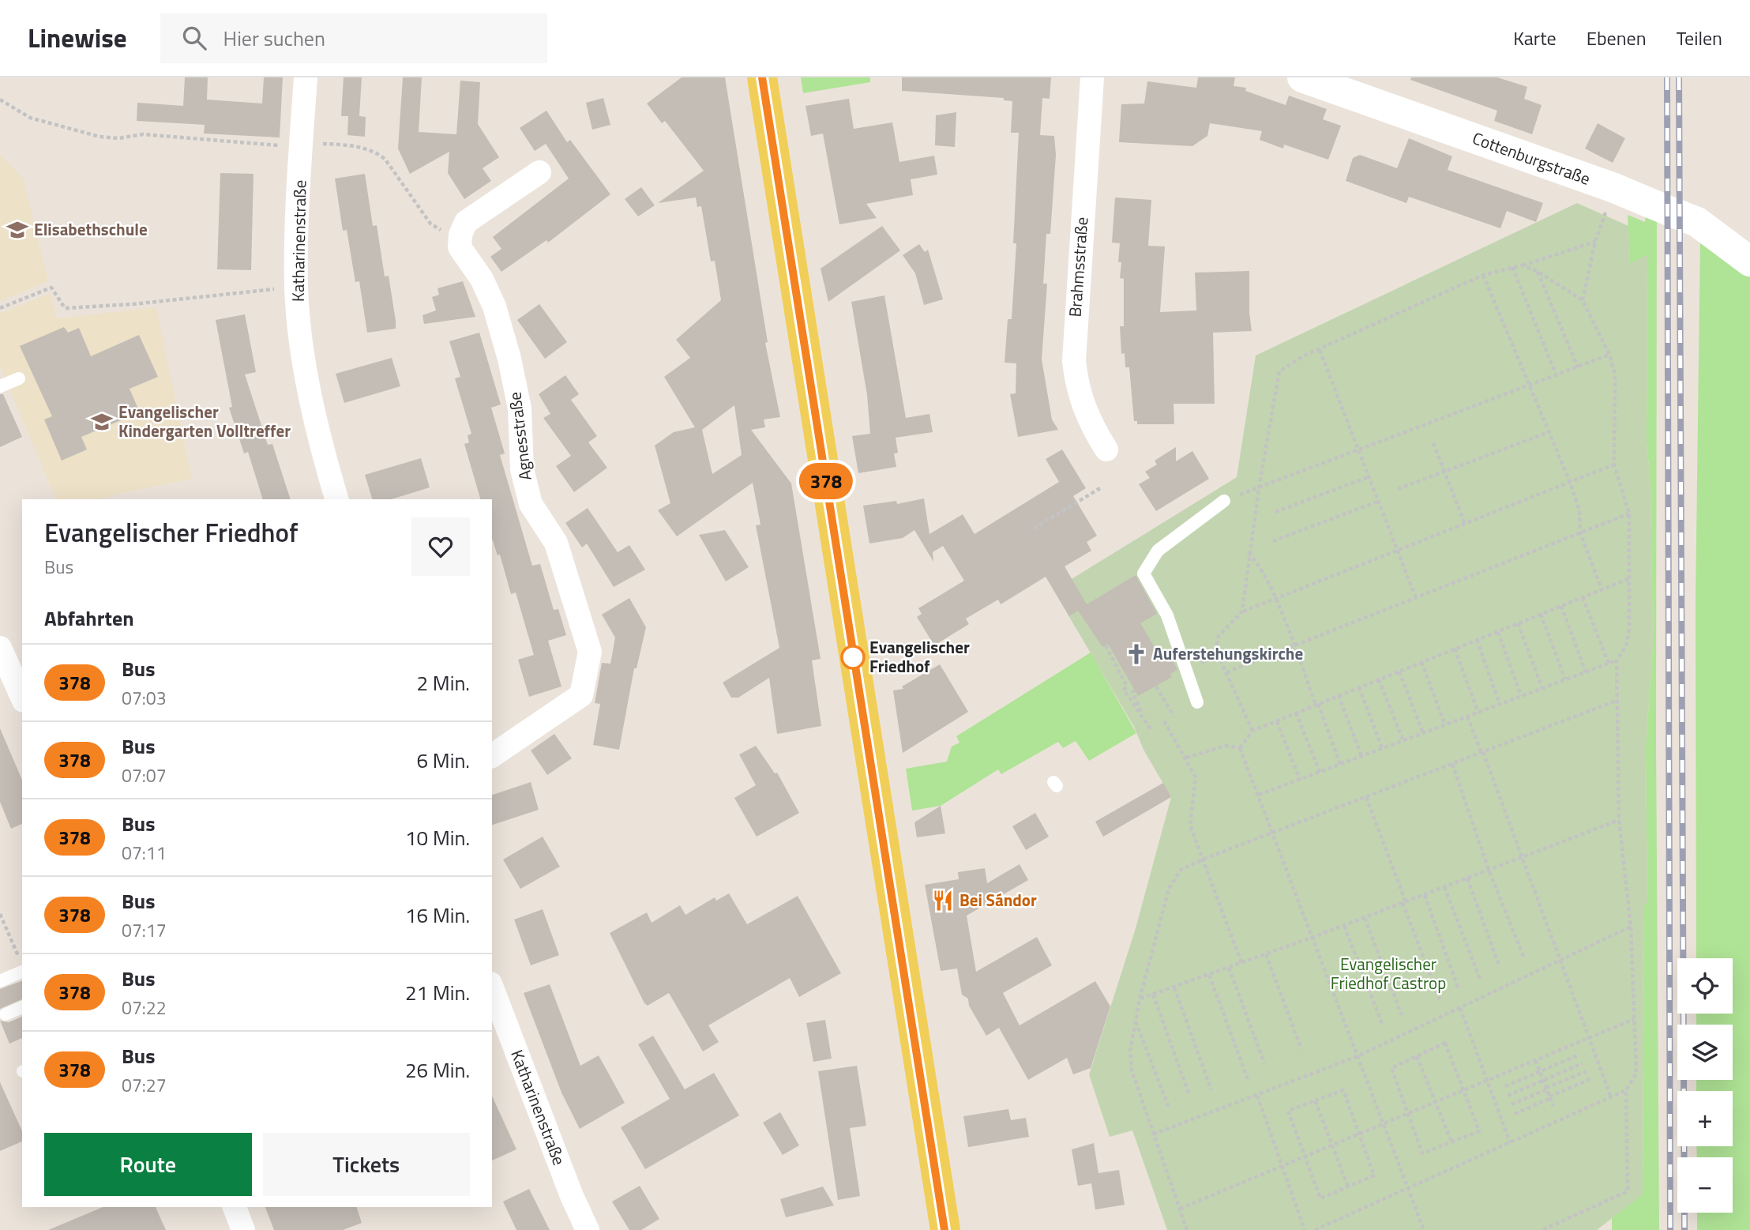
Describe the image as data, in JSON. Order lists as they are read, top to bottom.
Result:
{
  "streets": {
    "street": [
      "Cottenburgstraße",
      "Katharinenstraße",
      "Brahmsstraße",
      "Agnesstraße"
    ]
  },
  "parks": ["Evangelischer Friedhof Castrop"],
  "places": {
    "school or university": ["Elisabethschule", "Evangelischer Kindergarten Volltreffer"],
    "church": ["Auferstehungskirche"],
    "other": ["Evangelischer Friedhof"],
    "restaurant": ["Bei Sándor"]
  },
  "lines": ["bus line 378"],
  "page": {
    "header": "Linewise",
    "search": "Hier suchen",
    "nav": ["Karte", "Ebenen", "Teilen"],
    "on_map": "378",
    "heading": [
      ["Evangelischer Friedhof", "Bus"],
      "Abfahrten"
    ],
    "list": [
      {
        "mark": "378",
        "name": "Bus",
        "note": "07:03",
        "value": "2 Min."
      },
      {
        "mark": "378",
        "name": "Bus",
        "note": "07:07",
        "value": "6 Min."
      },
      {
        "mark": "378",
        "name": "Bus",
        "note": "07:11",
        "value": "10 Min."
      },
      {
        "mark": "378",
        "name": "Bus",
        "note": "07:17",
        "value": "16 Min."
      },
      {
        "mark": "378",
        "name": "Bus",
        "note": "07:22",
        "value": "21 Min."
      },
      {
        "mark": "378",
        "name": "Bus",
        "note": "07:27",
        "value": "26 Min."
      }
    ],
    "map_buttons": ["+", "−"],
    "buttons": ["Route", "Tickets"]
  }
}
